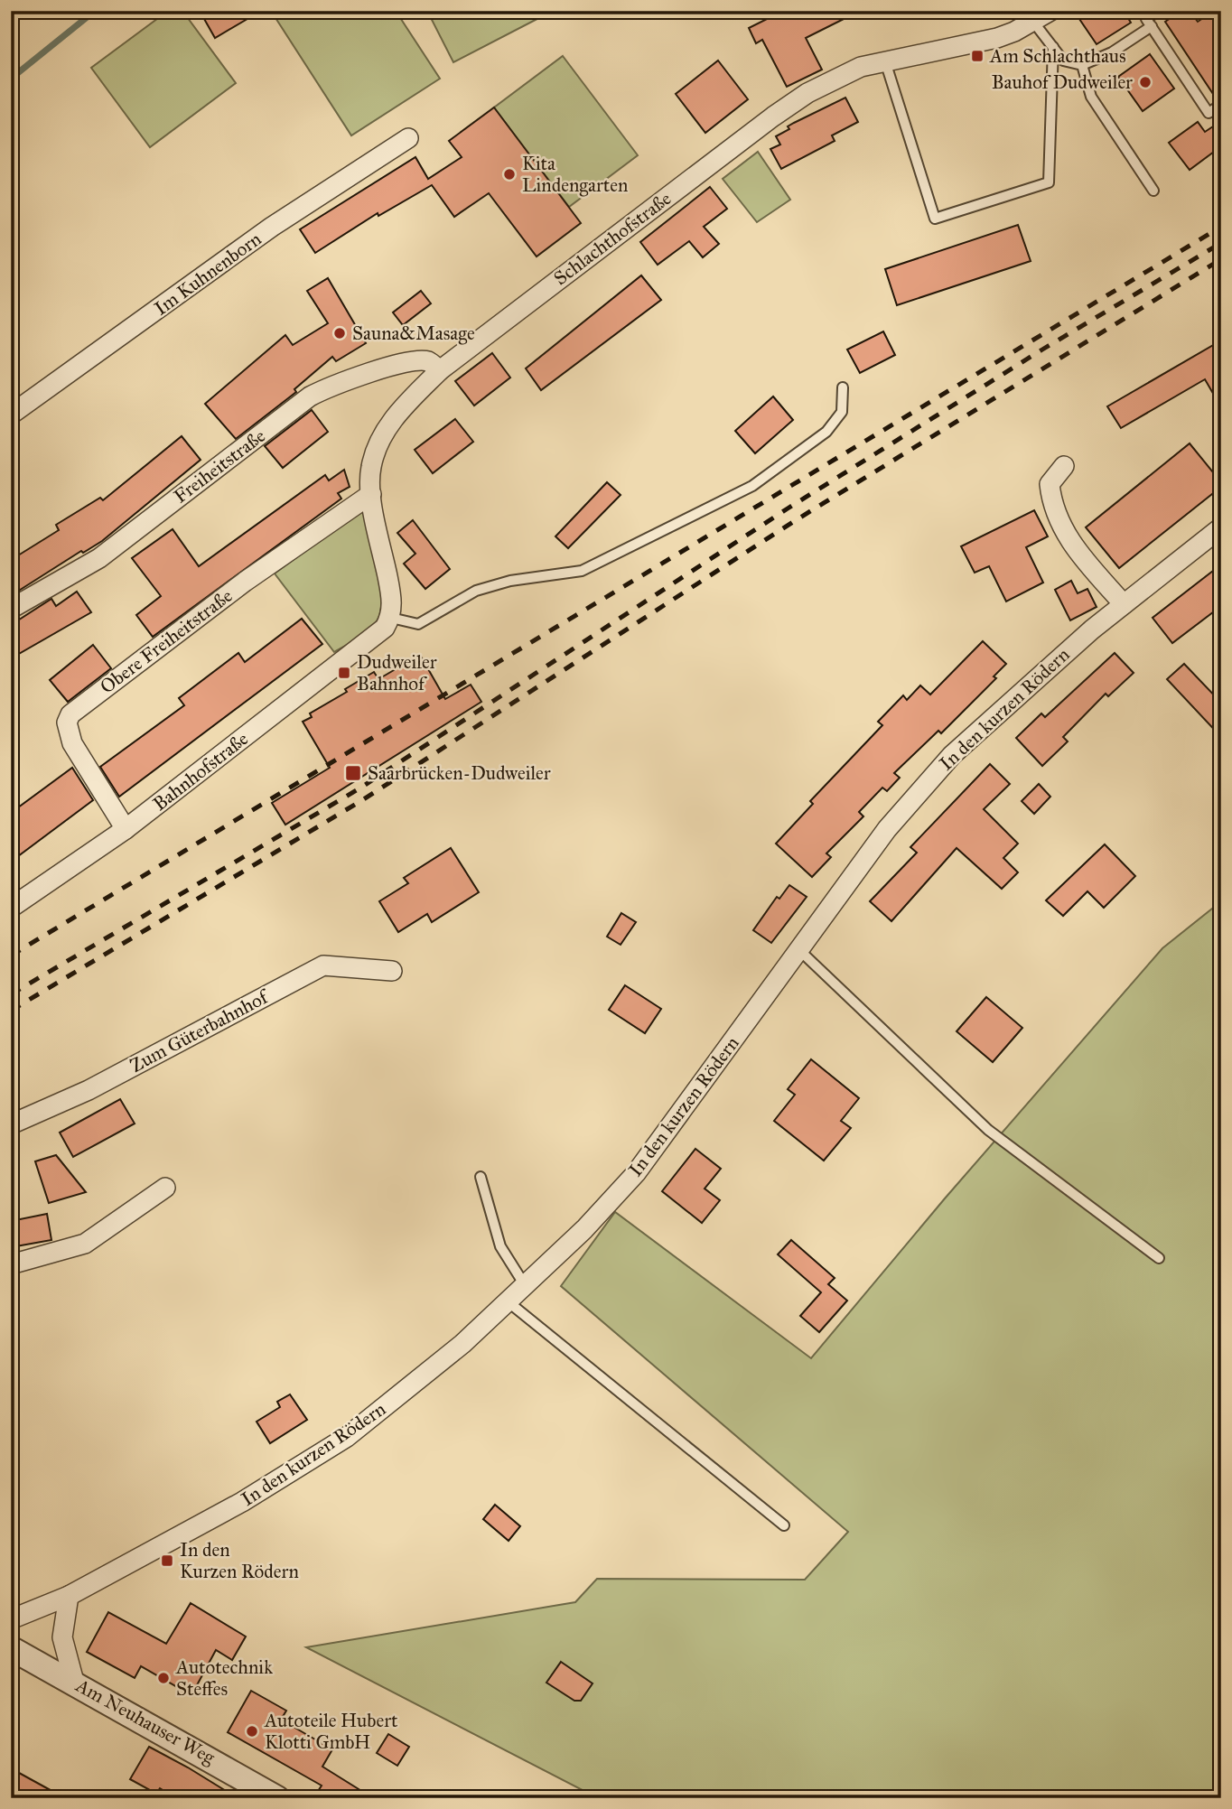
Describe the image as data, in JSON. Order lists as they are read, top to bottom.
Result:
{
  "streets": {
    "street": [
      "Schlachthofstraße",
      "Im Kuhnenborn",
      "Freiheitstraße",
      "Obere Freiheitstraße",
      "In den kurzen Rödern",
      "Bahnhofstraße",
      "Zum Güterbahnhof",
      "Am Neuhauser Weg"
    ]
  },
  "crossings": [
    ["Schlachthofstraße", "Freiheitstraße"],
    ["Schlachthofstraße", "Obere Freiheitstraße"],
    ["Schlachthofstraße", "Bahnhofstraße"],
    ["Obere Freiheitstraße", "Bahnhofstraße"]
  ],
  "places": {
    "transit": [
      "Am Schlachthaus",
      "Dudweiler Bahnhof",
      "Saarbrücken-Dudweiler",
      "In den Kurzen Rödern"
    ],
    "other": [
      "Bauhof Dudweiler",
      "Kita Lindengarten",
      "Sauna&Masage",
      "Autotechnik Steffes",
      "Autoteile Hubert Klotti GmbH"
    ]
  }
}
